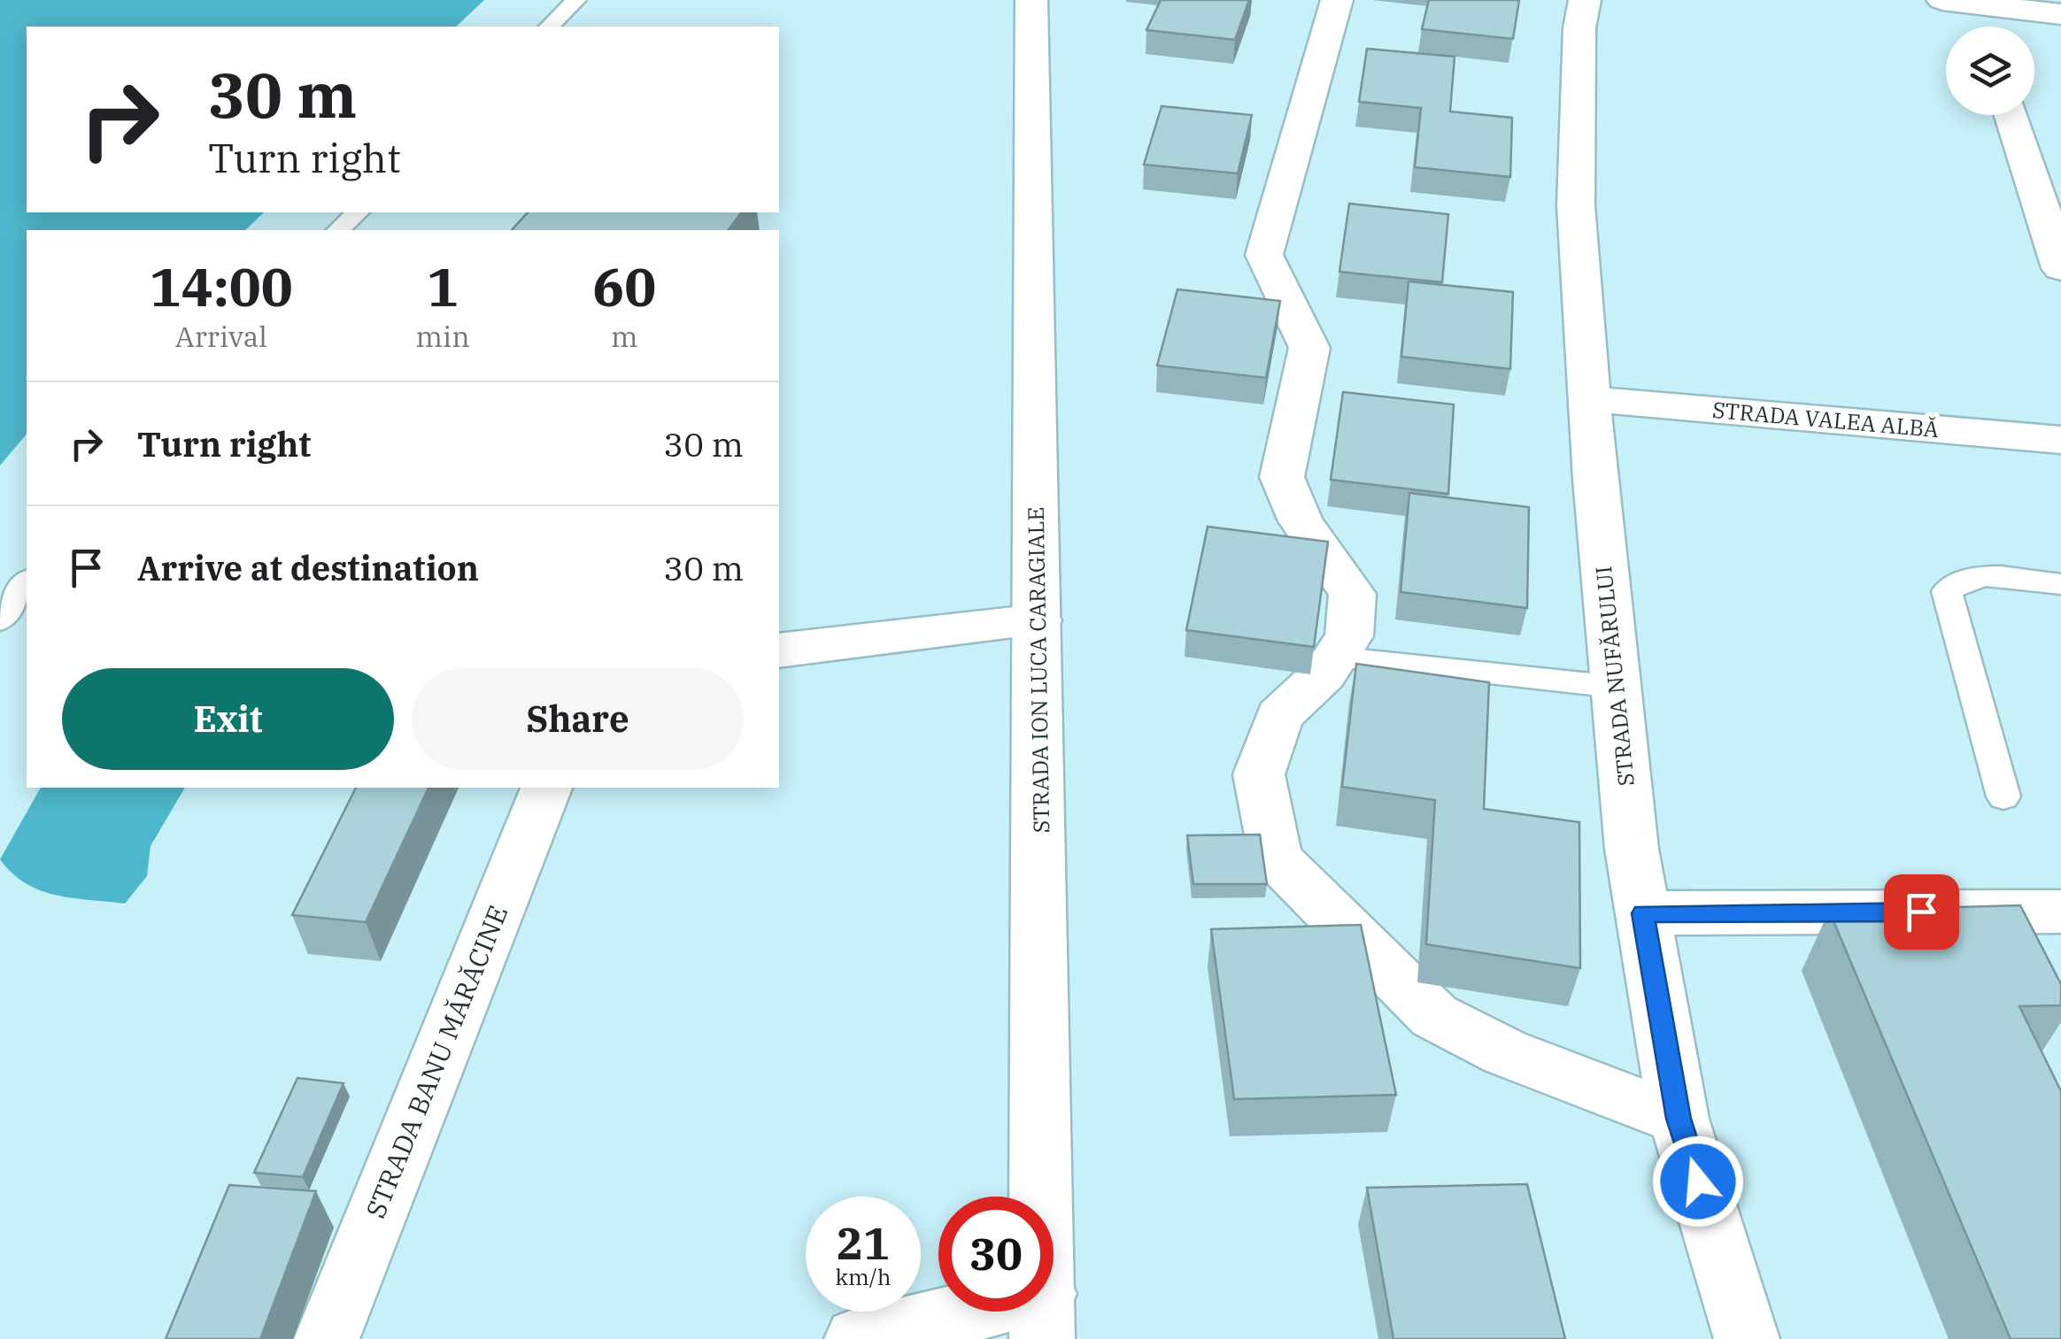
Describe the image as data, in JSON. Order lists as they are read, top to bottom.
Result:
{
  "streets": {
    "street": [
      "STRADA VALEA ALBĂ",
      "STRADA ION LUCA CARAGIALE",
      "STRADA NUFĂRULUI",
      "STRADA BANU MĂRĂCINE"
    ]
  },
  "crossings": [
    ["STRADA VALEA ALBĂ", "STRADA NUFĂRULUI"]
  ],
  "page": {
    "turn": ["30 m", "Turn right"],
    "eta": [
      "14:00",
      "Arrival",
      "1",
      "min",
      "60",
      "m"
    ],
    "list": [
      {
        "name": "Turn right",
        "value": "30 m"
      },
      {
        "name": "Arrive at destination",
        "value": "30 m"
      }
    ],
    "buttons": ["Exit", "Share"],
    "speed": "21 km/h",
    "limit": "30"
  }
}
